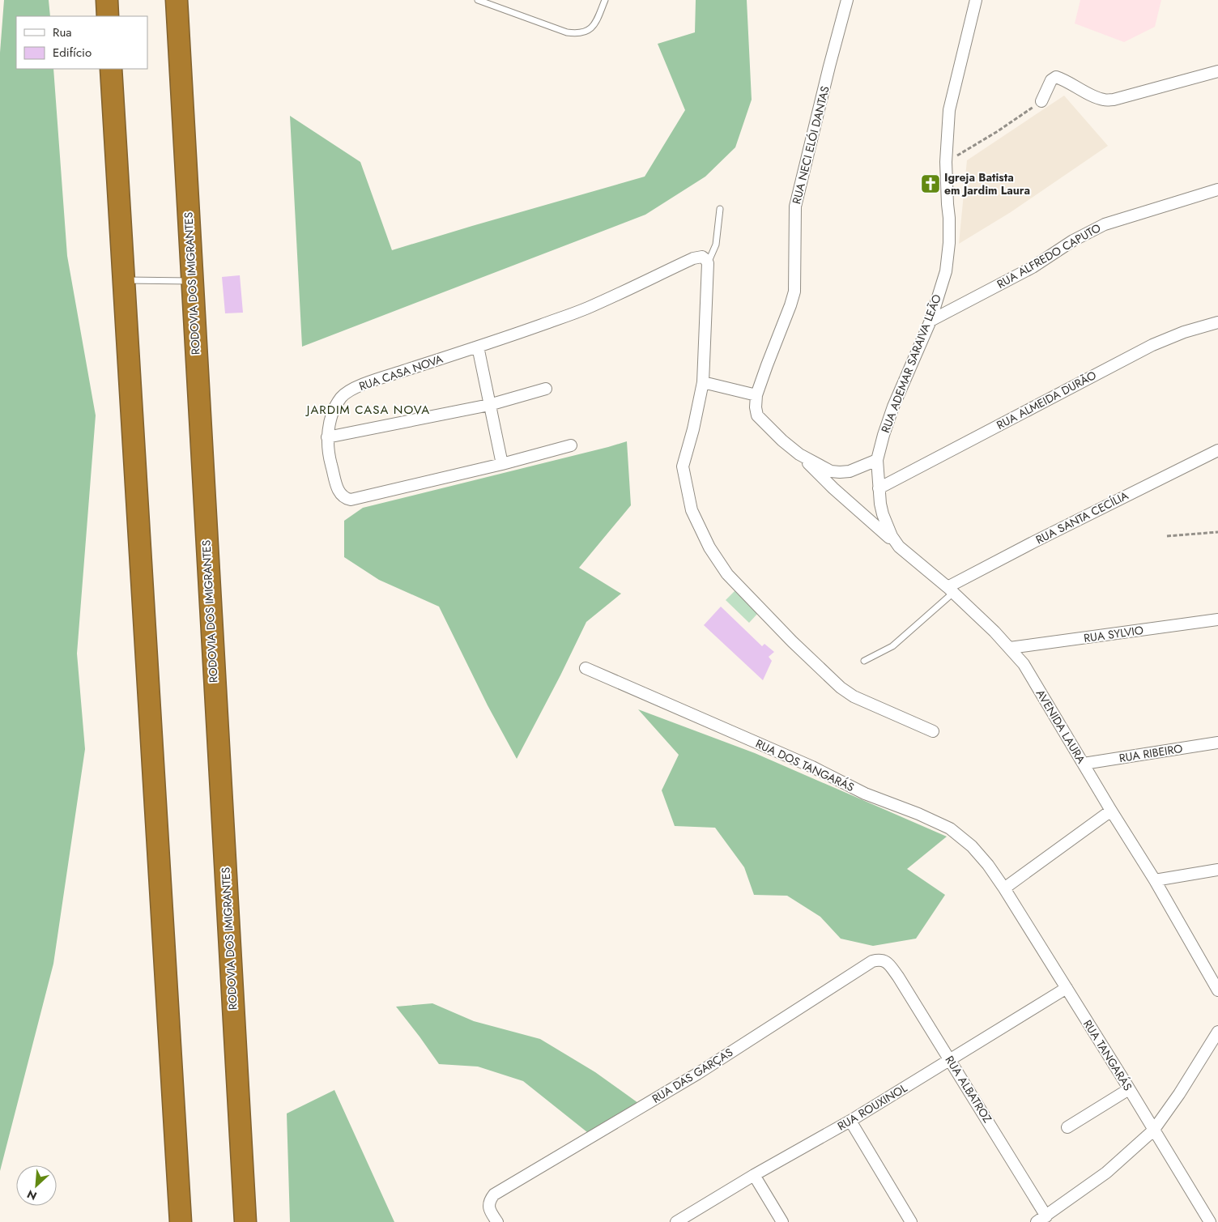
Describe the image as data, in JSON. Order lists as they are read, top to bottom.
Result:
{
  "streets": {
    "highway": ["RODOVIA DOS IMIGRANTES"],
    "street": [
      "RUA NECI ELÓI DANTAS",
      "RUA ALFREDO CAPUTO",
      "RUA ADEMAR SARAIVA LEÃO",
      "RUA CASA NOVA",
      "RUA ALMEIDA DURÃO",
      "RUA SANTA CECÍLIA",
      "RUA SYLVIO",
      "AVENIDA LAURA",
      "RUA RIBEIRO",
      "RUA DOS TANGARÁS",
      "RUA TANGARÁS",
      "RUA DAS GARÇAS",
      "RUA ALBATROZ",
      "RUA ROUXINOL"
    ]
  },
  "crossings": [
    ["RUA ALFREDO CAPUTO", "RUA ADEMAR SARAIVA LEÃO"],
    ["RUA ADEMAR SARAIVA LEÃO", "RUA ALMEIDA DURÃO"],
    ["RUA ADEMAR SARAIVA LEÃO", "AVENIDA LAURA"],
    ["RUA ALMEIDA DURÃO", "AVENIDA LAURA"],
    ["RUA SANTA CECÍLIA", "AVENIDA LAURA"],
    ["RUA SYLVIO", "AVENIDA LAURA"],
    ["AVENIDA LAURA", "RUA RIBEIRO"],
    ["RUA DOS TANGARÁS", "RUA TANGARÁS"],
    ["RUA TANGARÁS", "RUA ROUXINOL"],
    ["RUA DAS GARÇAS", "RUA ALBATROZ"],
    ["RUA ALBATROZ", "RUA ROUXINOL"]
  ],
  "districts": ["JARDIM CASA NOVA"],
  "places": {
    "church": ["Igreja Batista em Jardim Laura"]
  },
  "legend": ["Rua", "Edifício"],
  "north": "bottom left"
}
